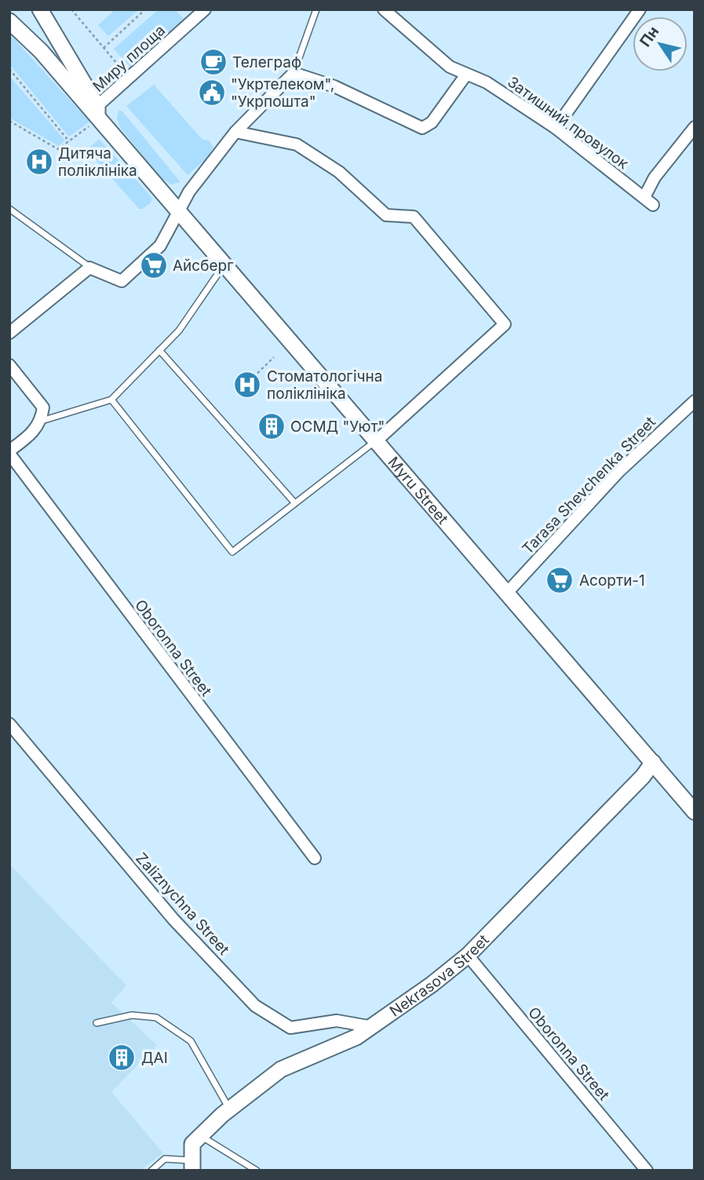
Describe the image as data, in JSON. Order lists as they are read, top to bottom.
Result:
{
  "streets": {
    "street": [
      "Миру площа",
      "Затишний провулок",
      "Tarasa Shevchenka Street",
      "Myru Street",
      "Oboronna Street",
      "Zaliznychna Street",
      "Nekrasova Street"
    ]
  },
  "crossings": [
    ["Миру площа", "Myru Street"],
    ["Tarasa Shevchenka Street", "Myru Street"],
    ["Myru Street", "Nekrasova Street"],
    ["Oboronna Street", "Nekrasova Street"],
    ["Zaliznychna Street", "Nekrasova Street"]
  ],
  "places": {
    "cafe": ["Телеграф"],
    "public building": ["\"Укртелеком\", \"Укрпошта\""],
    "hospital": ["Дитяча поліклініка", "Стоматологічна поліклініка"],
    "supermarket": ["Айсберг", "Асорти-1"],
    "building": ["ОСМД \"Уют\"", "ДАІ"]
  },
  "north": "top left"
}
